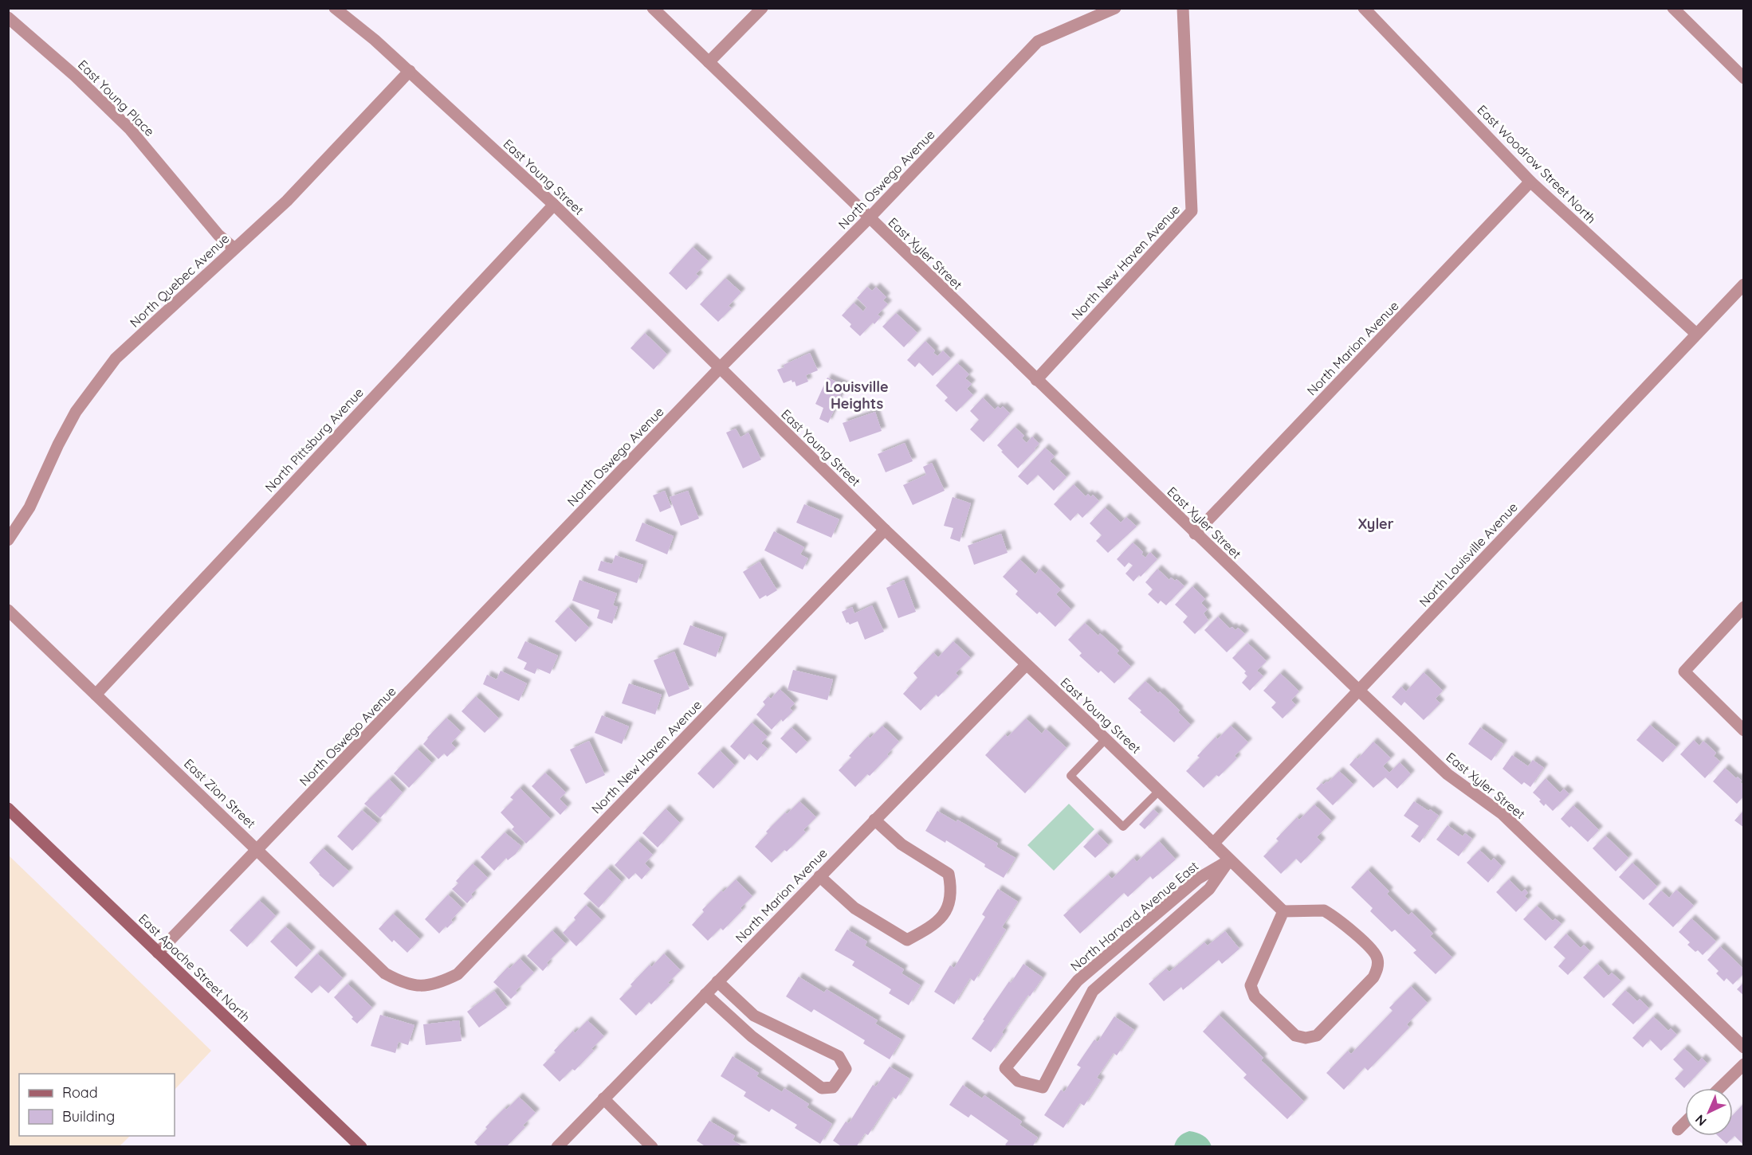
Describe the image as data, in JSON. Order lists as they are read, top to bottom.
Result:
{
  "streets": {
    "main road": ["East Apache Street North"],
    "street": [
      "East Young Place",
      "East Woodrow Street North",
      "East Young Street",
      "North Oswego Avenue",
      "East Xyler Street",
      "North New Haven Avenue",
      "North Quebec Avenue",
      "North Marion Avenue",
      "North Pittsburg Avenue",
      "North Louisville Avenue",
      "East Zion Street",
      "North Harvard Avenue East"
    ]
  },
  "crossings": [
    ["East Young Place", "North Quebec Avenue"],
    ["East Woodrow Street North", "North Marion Avenue"],
    ["East Woodrow Street North", "North Louisville Avenue"],
    ["East Young Street", "North Oswego Avenue"],
    ["East Young Street", "North New Haven Avenue"],
    ["East Young Street", "North Quebec Avenue"],
    ["East Young Street", "North Marion Avenue"],
    ["East Young Street", "North Pittsburg Avenue"],
    ["East Young Street", "North Louisville Avenue"],
    ["East Young Street", "North Harvard Avenue East"],
    ["North Oswego Avenue", "East Xyler Street"],
    ["North Oswego Avenue", "East Zion Street"],
    ["North Oswego Avenue", "East Apache Street North"],
    ["East Xyler Street", "North New Haven Avenue"],
    ["East Xyler Street", "North Marion Avenue"],
    ["East Xyler Street", "North Louisville Avenue"],
    ["North New Haven Avenue", "East Zion Street"],
    ["North Pittsburg Avenue", "East Zion Street"]
  ],
  "districts": ["Louisville Heights", "Xyler"],
  "legend": ["Road", "Building"],
  "north": "bottom left"
}
